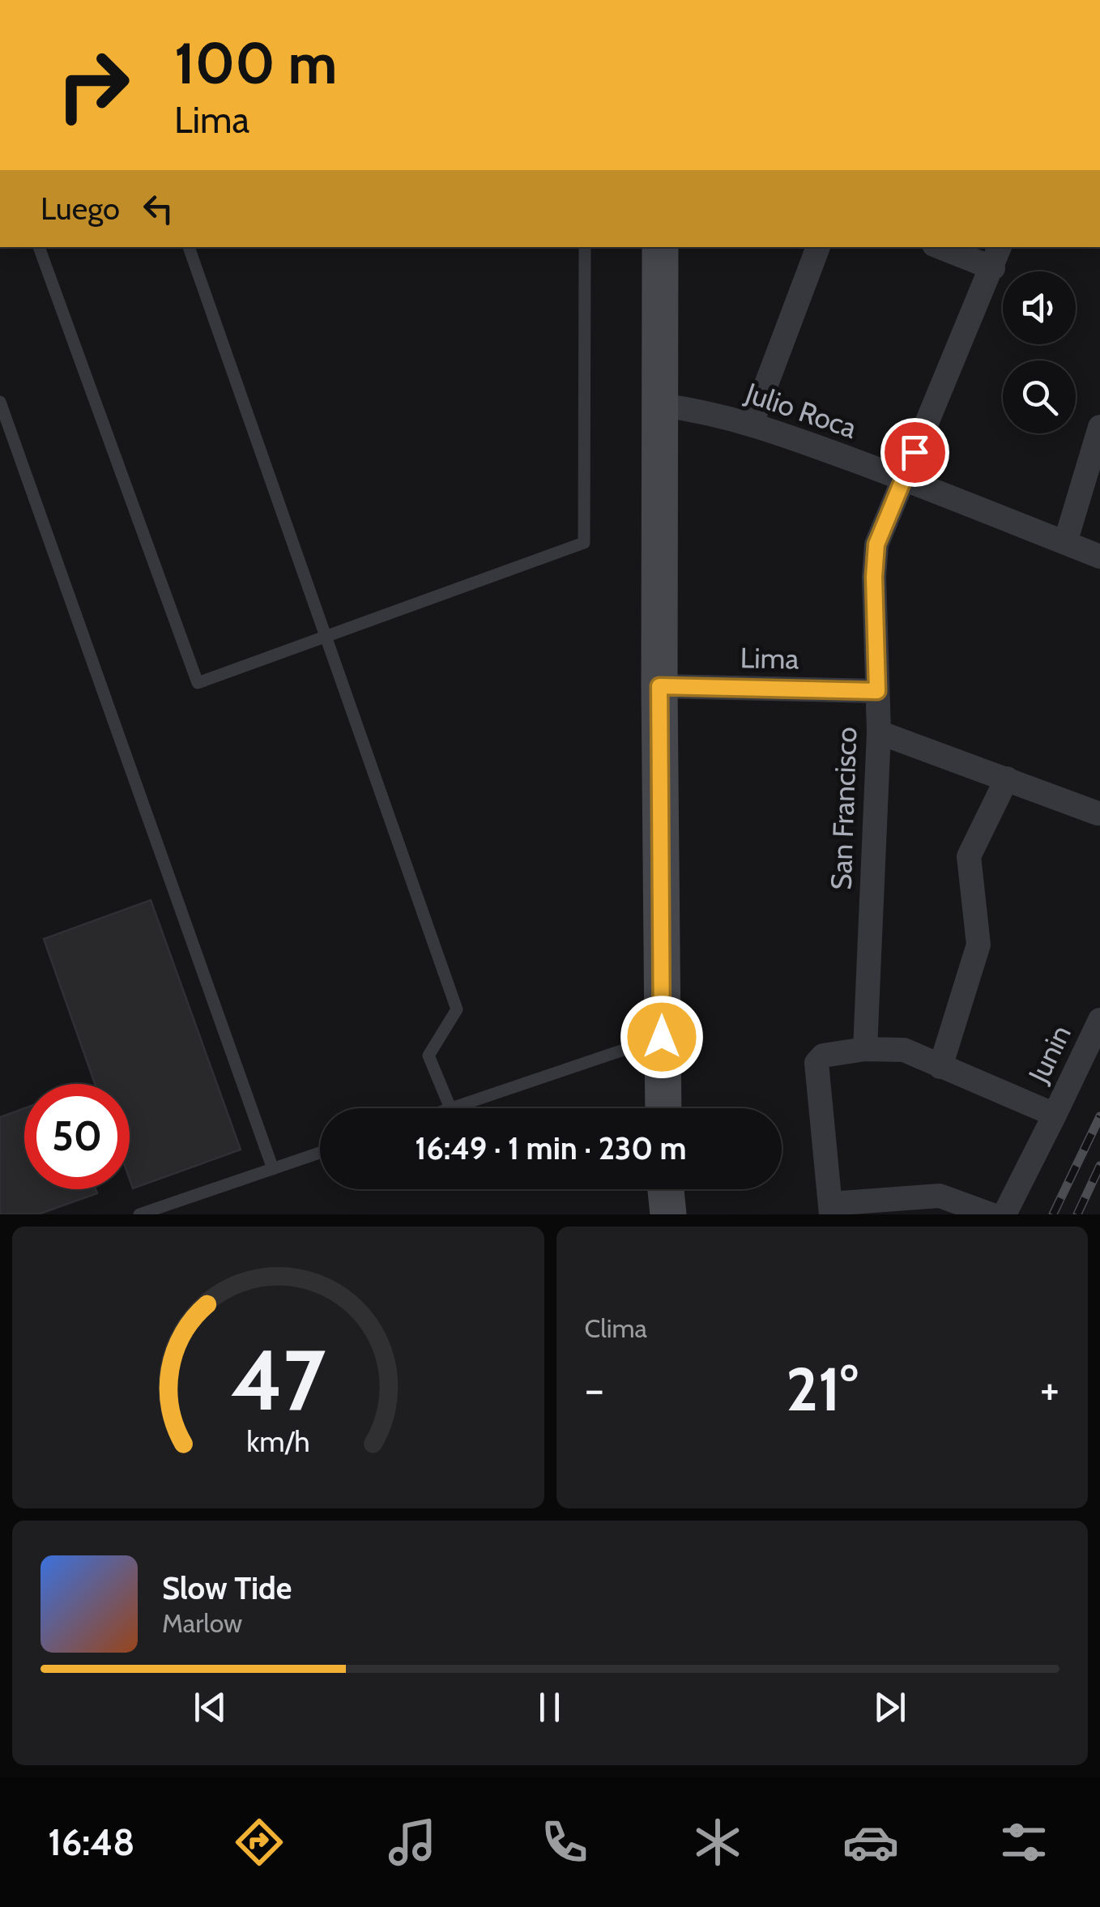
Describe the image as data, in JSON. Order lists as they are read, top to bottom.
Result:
{
  "streets": {
    "street": [
      "Julio Roca",
      "Lima",
      "San Francisco",
      "Junin"
    ]
  },
  "crossings": [
    ["Julio Roca", "San Francisco"],
    ["Lima", "San Francisco"]
  ],
  "page": {
    "turn": ["100 m", "Lima"],
    "then": "Luego",
    "limit": "50",
    "trip": "16:49 · 1 min · 230 m",
    "tile": "Clima",
    "heat": ["−", "21°", "+"],
    "song": ["Slow Tide", "Marlow"],
    "tabs": "16:48",
    "gauge": ["47", "km/h"]
  }
}
